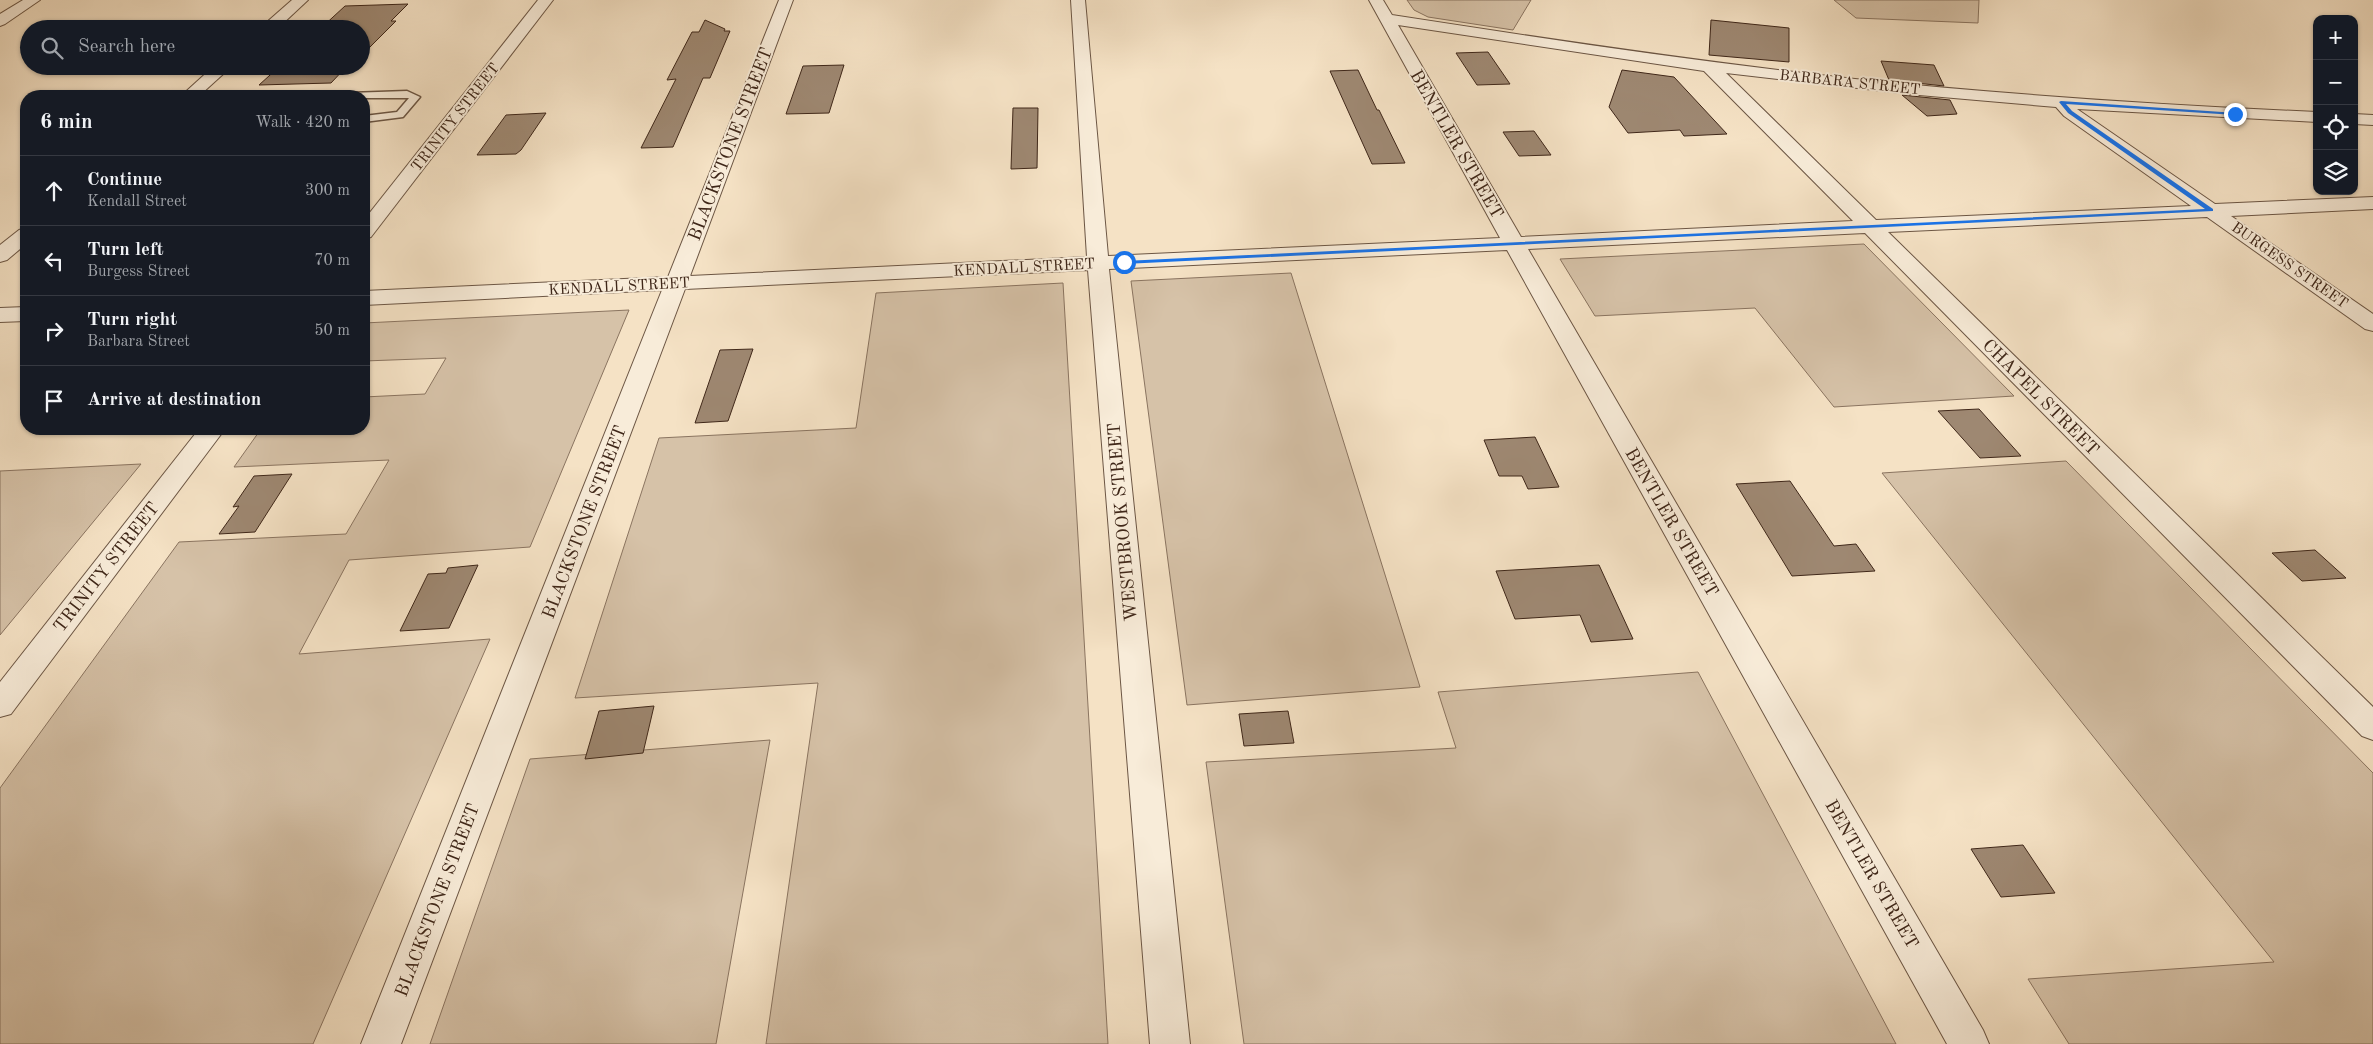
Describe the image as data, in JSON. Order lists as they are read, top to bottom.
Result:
{
  "streets": {
    "street": [
      "BARBARA STREET",
      "TRINITY STREET",
      "BLACKSTONE STREET",
      "BENTLER STREET",
      "BURGESS STREET",
      "KENDALL STREET",
      "CHAPEL STREET",
      "WESTBROOK STREET"
    ]
  },
  "crossings": [
    ["BARBARA STREET", "BENTLER STREET"],
    ["BARBARA STREET", "BURGESS STREET"],
    ["BARBARA STREET", "CHAPEL STREET"],
    ["BLACKSTONE STREET", "KENDALL STREET"],
    ["BENTLER STREET", "KENDALL STREET"],
    ["BURGESS STREET", "KENDALL STREET"],
    ["KENDALL STREET", "CHAPEL STREET"],
    ["KENDALL STREET", "WESTBROOK STREET"]
  ],
  "page": {
    "map_buttons": ["+", "−"],
    "search": "Search here",
    "heading": ["6 min", "Walk · 420 m"],
    "list": [
      ["Continue", "Kendall Street", "300 m"],
      ["Turn left", "Burgess Street", "70 m"],
      ["Turn right", "Barbara Street", "50 m"],
      "Arrive at destination"
    ]
  }
}
